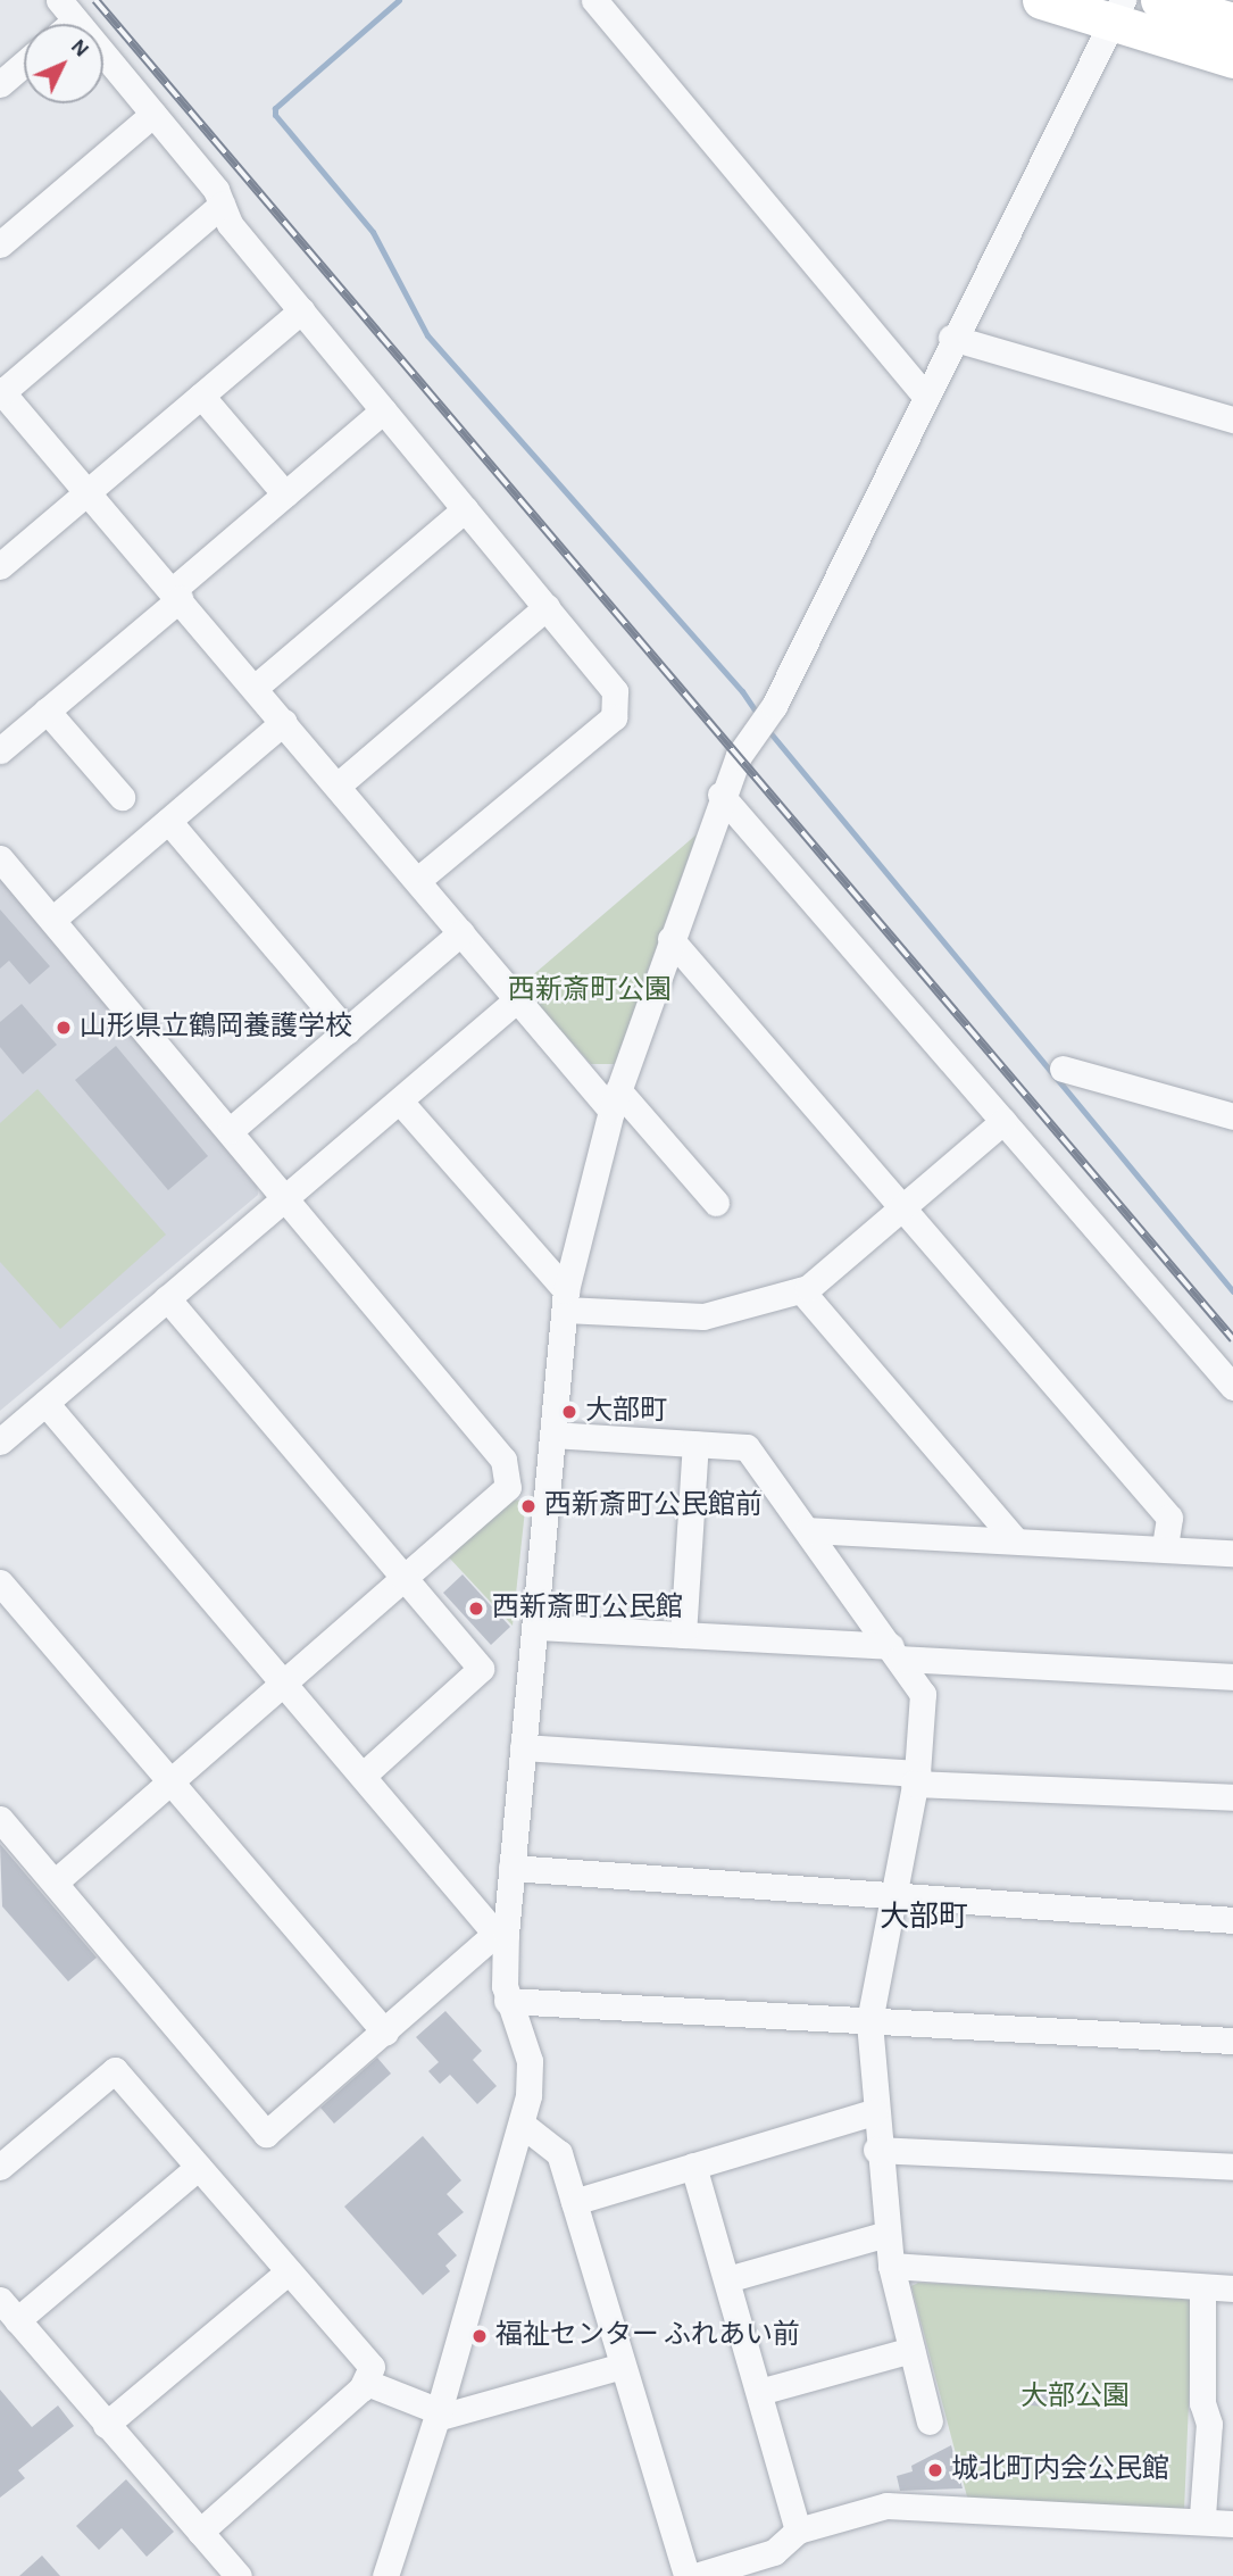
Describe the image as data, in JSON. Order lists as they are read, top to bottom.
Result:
{
  "districts": ["大部町"],
  "parks": ["西新斎町公園", "大部公園"],
  "places": [
    "山形県立鶴岡養護学校",
    "大部町",
    "西新斎町公民館前",
    "西新斎町公民館",
    "福祉センター ふれあい前",
    "城北町内会公民館"
  ],
  "north": "top right"
}
